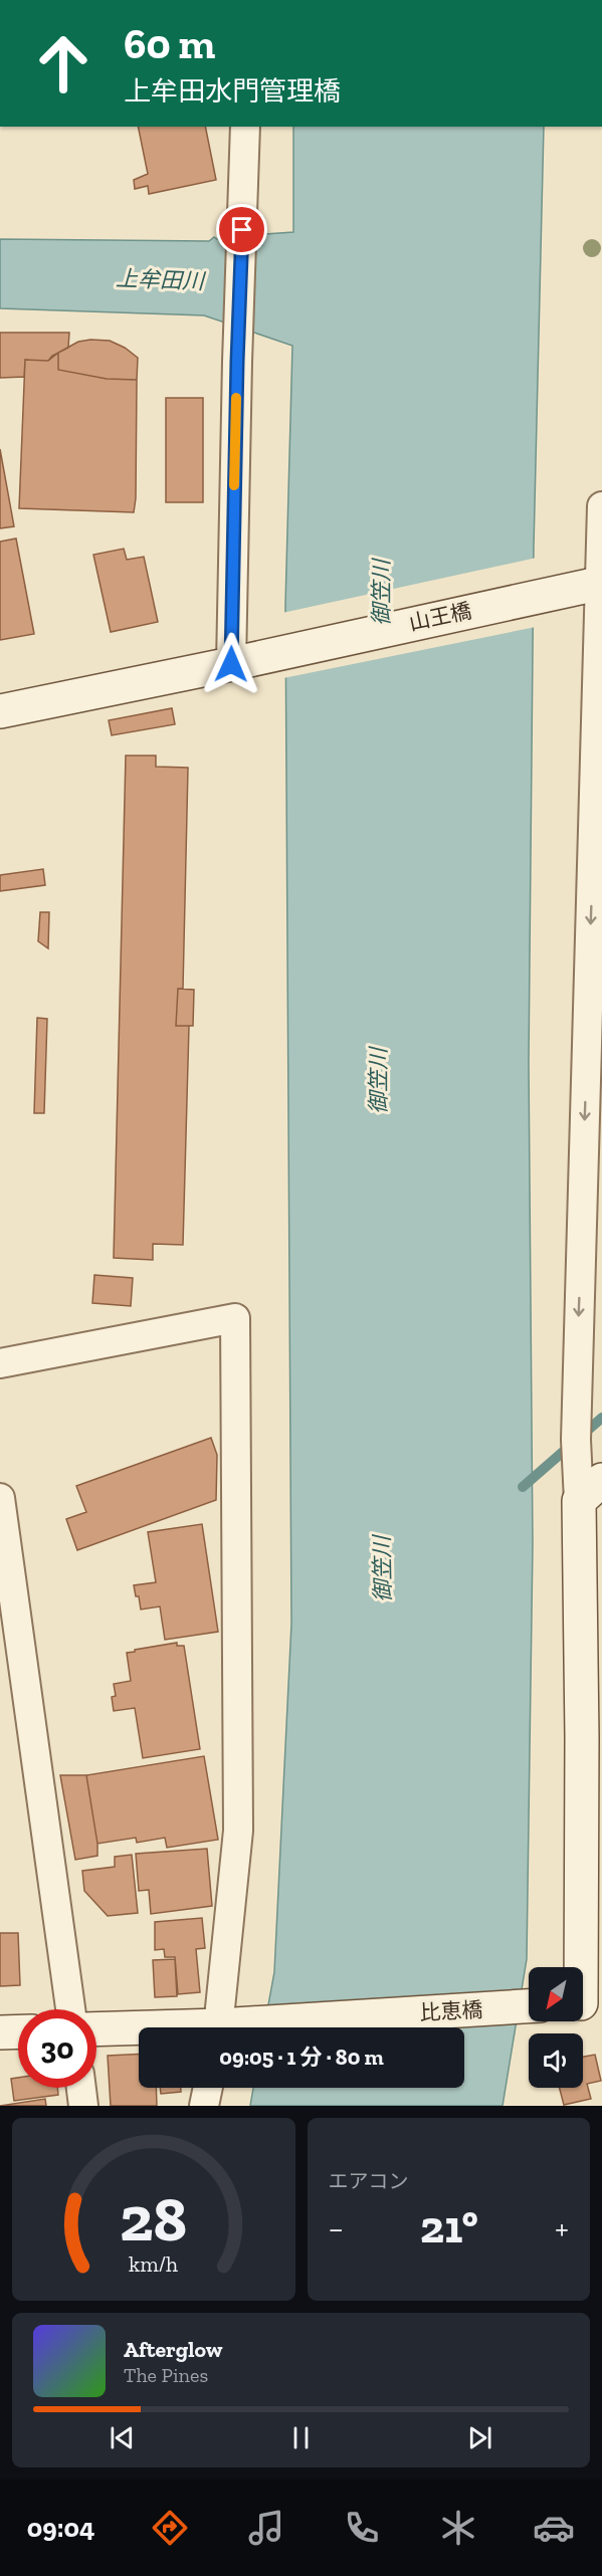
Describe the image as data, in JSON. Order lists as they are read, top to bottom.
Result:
{
  "streets": {
    "street": ["山王橋", "比恵橋"]
  },
  "water": ["上牟田川", "御笠川"],
  "north": "bottom left",
  "page": {
    "turn": ["60 m", "上牟田水門管理橋"],
    "limit": "30",
    "trip": "09:05 · 1 分 · 80 m",
    "tile": "エアコン",
    "heat": ["−", "21°", "+"],
    "song": ["Afterglow", "The Pines"],
    "tabs": "09:04",
    "gauge": ["28", "km/h"]
  }
}
